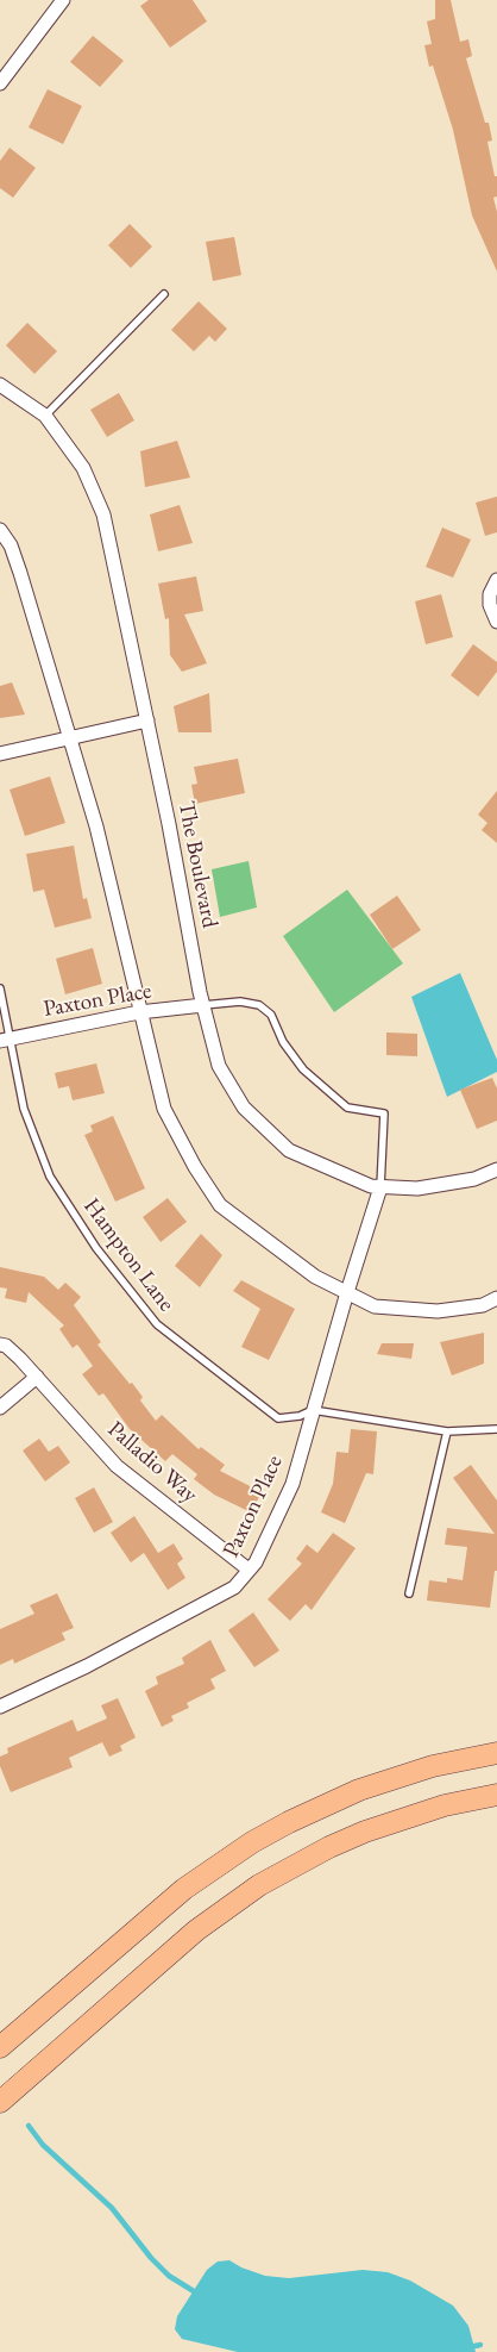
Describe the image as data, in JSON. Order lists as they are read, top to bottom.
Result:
{
  "streets": {
    "street": ["The Boulevard", "Paxton Place", "Palladio Way"],
    "lane": ["Hampton Lane"]
  },
  "crossings": [
    ["The Boulevard", "Paxton Place"],
    ["Paxton Place", "Hampton Lane"],
    ["Paxton Place", "Palladio Way"]
  ]
}
